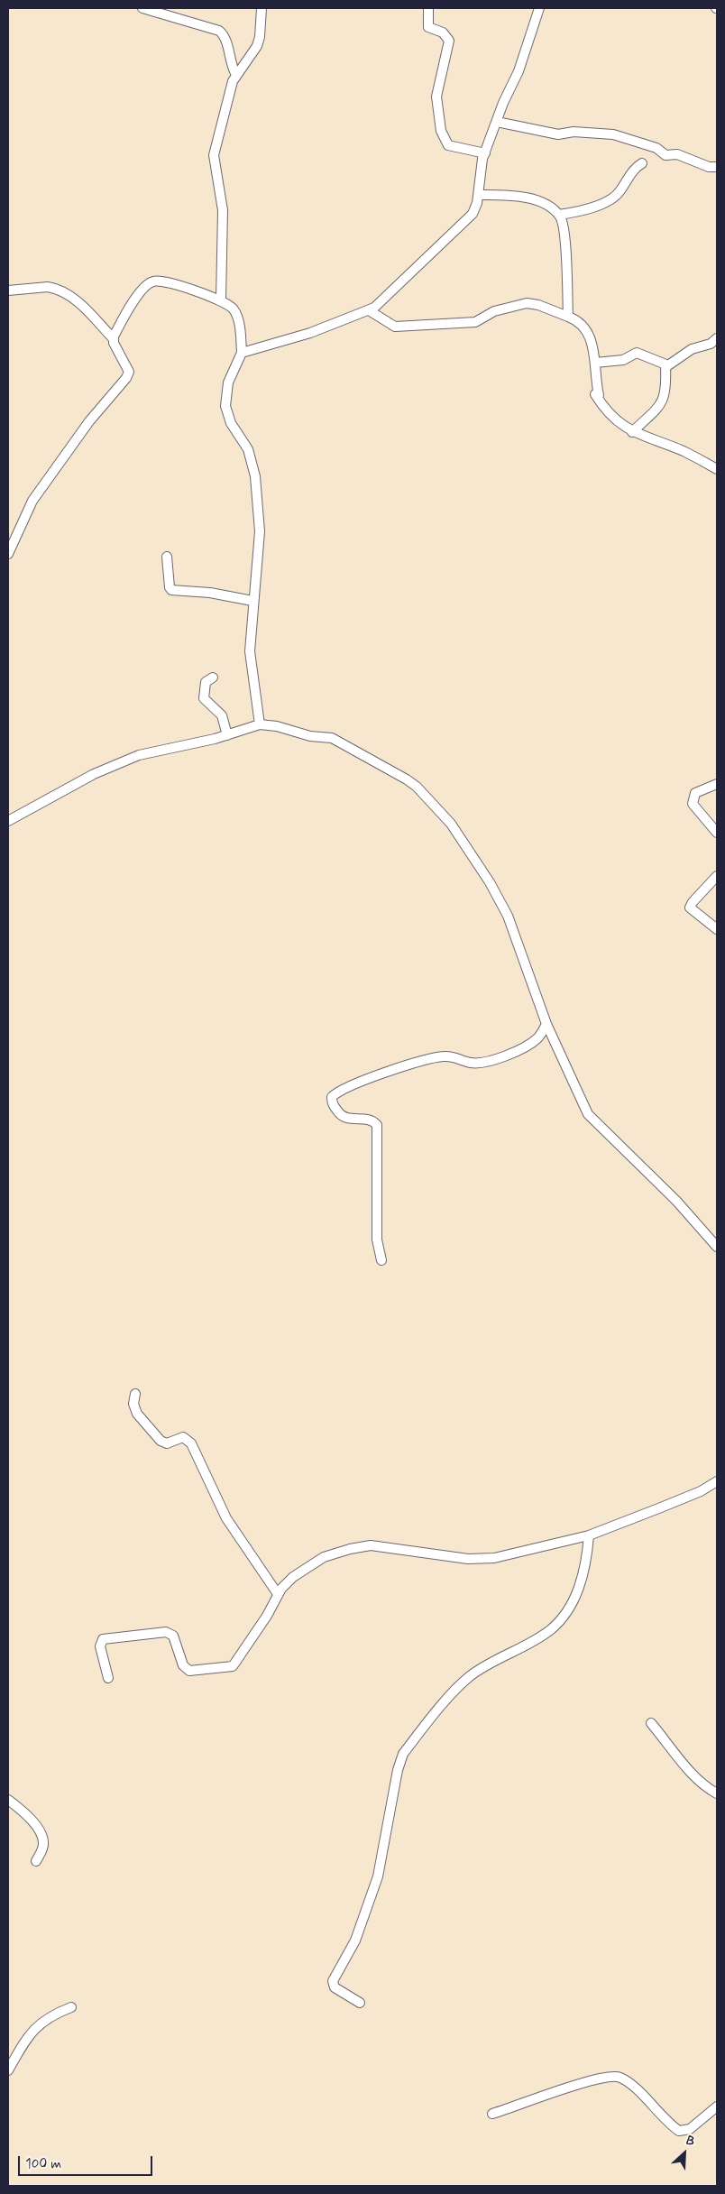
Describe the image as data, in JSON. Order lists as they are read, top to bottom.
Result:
{
  "scale_bar": "100 m",
  "north": "top right"
}
